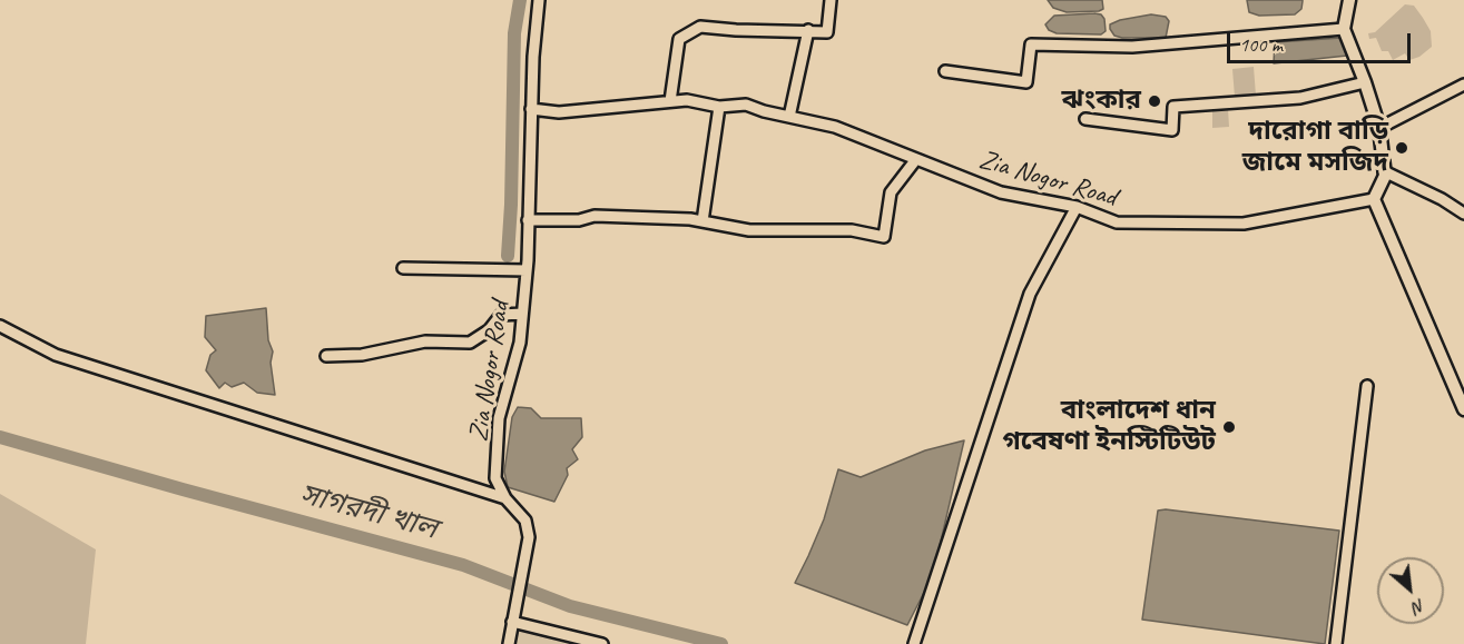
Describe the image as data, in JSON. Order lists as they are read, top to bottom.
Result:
{
  "streets": {
    "street": ["Zia Nogor Road"]
  },
  "water": ["সাগরদী খাল"],
  "places": ["ঝংকার", "দারোগা বাড়ি জামে মসজিদ", "বাংলাদেশ ধান গবেষণা ইনস্টিটিউট"],
  "scale_bar": "100 m",
  "north": "bottom right"
}
